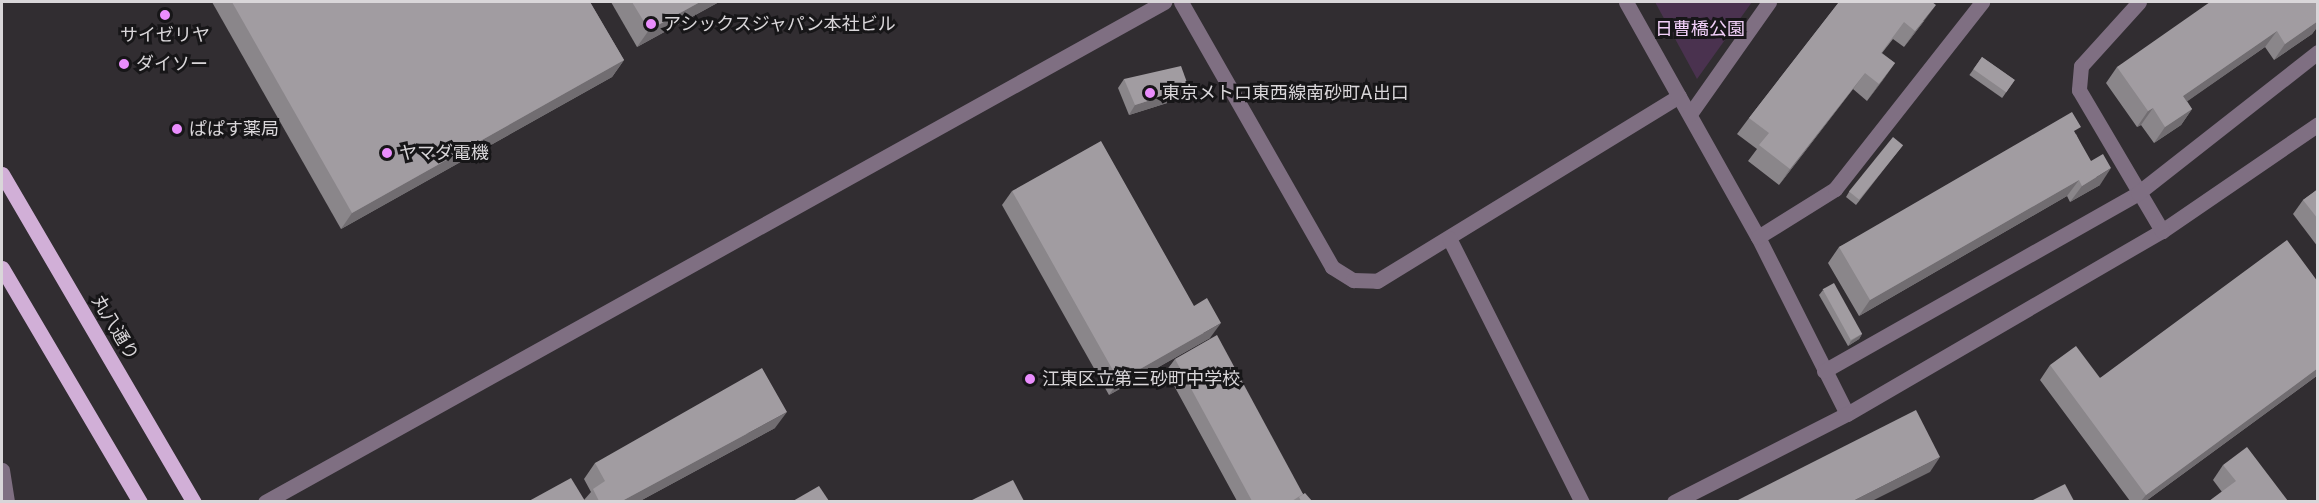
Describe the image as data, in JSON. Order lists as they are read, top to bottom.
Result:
{
  "streets": {
    "main road": ["丸八通り"]
  },
  "parks": ["日曹橋公園"],
  "places": [
    "サイゼリヤ",
    "アシックスジャパン本社ビル",
    "ダイソー",
    "東京メトロ東西線南砂町A出口",
    "ぱぱす薬局",
    "ヤマダ電機",
    "江東区立第三砂町中学校"
  ]
}
